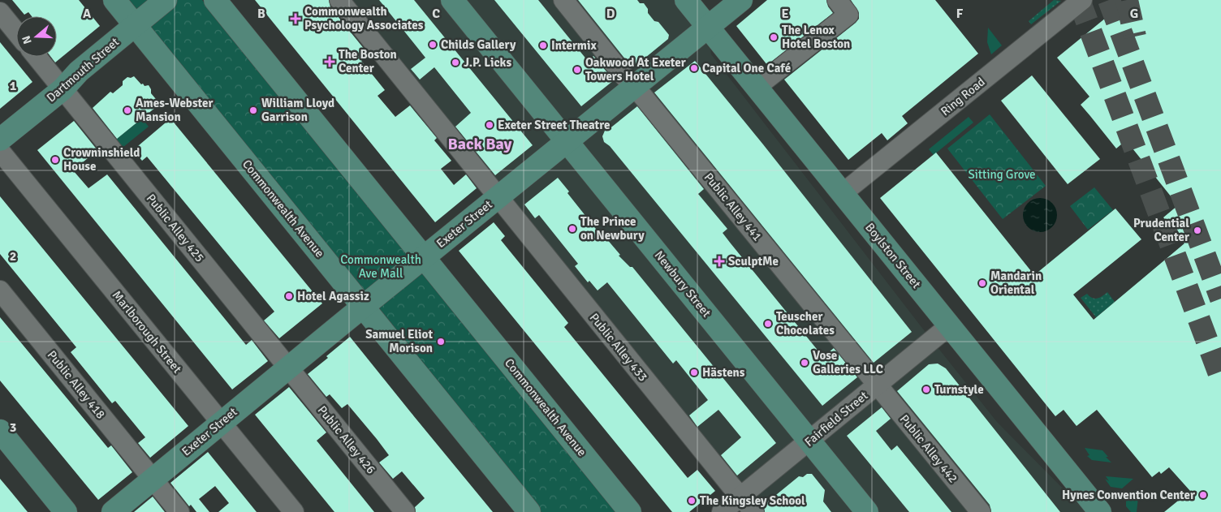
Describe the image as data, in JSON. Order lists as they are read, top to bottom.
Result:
{
  "streets": {
    "main road": [
      "Dartmouth Street",
      "Commonwealth Avenue",
      "Exeter Street",
      "Boylston Street",
      "Newbury Street"
    ],
    "street": [
      "Ring Road",
      "Public Alley 441",
      "Public Alley 425",
      "Marlborough Street",
      "Public Alley 433",
      "Public Alley 418",
      "Fairfield Street",
      "Public Alley 426",
      "Public Alley 442"
    ]
  },
  "crossings": [
    ["Dartmouth Street", "Commonwealth Avenue"],
    ["Dartmouth Street", "Public Alley 425"],
    ["Ring Road", "Boylston Street"],
    ["Public Alley 441", "Exeter Street"],
    ["Public Alley 441", "Fairfield Street"],
    ["Public Alley 441", "Public Alley 442"],
    ["Commonwealth Avenue", "Exeter Street"],
    ["Exeter Street", "Public Alley 425"],
    ["Exeter Street", "Boylston Street"],
    ["Exeter Street", "Newbury Street"],
    ["Exeter Street", "Marlborough Street"],
    ["Exeter Street", "Public Alley 433"],
    ["Exeter Street", "Public Alley 418"],
    ["Exeter Street", "Public Alley 426"],
    ["Public Alley 425", "Public Alley 426"],
    ["Boylston Street", "Fairfield Street"],
    ["Newbury Street", "Fairfield Street"],
    ["Public Alley 433", "Fairfield Street"],
    ["Fairfield Street", "Public Alley 442"]
  ],
  "districts": ["Back Bay"],
  "parks": ["Sitting Grove", "Commonwealth Ave Mall"],
  "places": {
    "health": ["Commonwealth Psychology Associates", "The Boston Center", "SculptMe"],
    "other": [
      "The Lenox Hotel Boston",
      "Childs Gallery",
      "Intermix",
      "J.P. Licks",
      "Capital One Café",
      "Oakwood At Exeter Towers Hotel",
      "Ames-Webster Mansion",
      "William Lloyd Garrison",
      "Exeter Street Theatre",
      "Crowninshield House",
      "The Prince on Newbury",
      "Prudential Center",
      "Mandarin Oriental",
      "Hotel Agassiz",
      "Teuscher Chocolates",
      "Samuel Eliot Morison",
      "Vose Galleries LLC",
      "Hästens",
      "Turnstyle",
      "Hynes Convention Center",
      "The Kingsley School"
    ]
  },
  "north": "left",
  "grid": {
    "columns": [
      "A",
      "B",
      "C",
      "D",
      "E",
      "F",
      "G"
    ],
    "rows": ["1", "2", "3"]
  }
}
